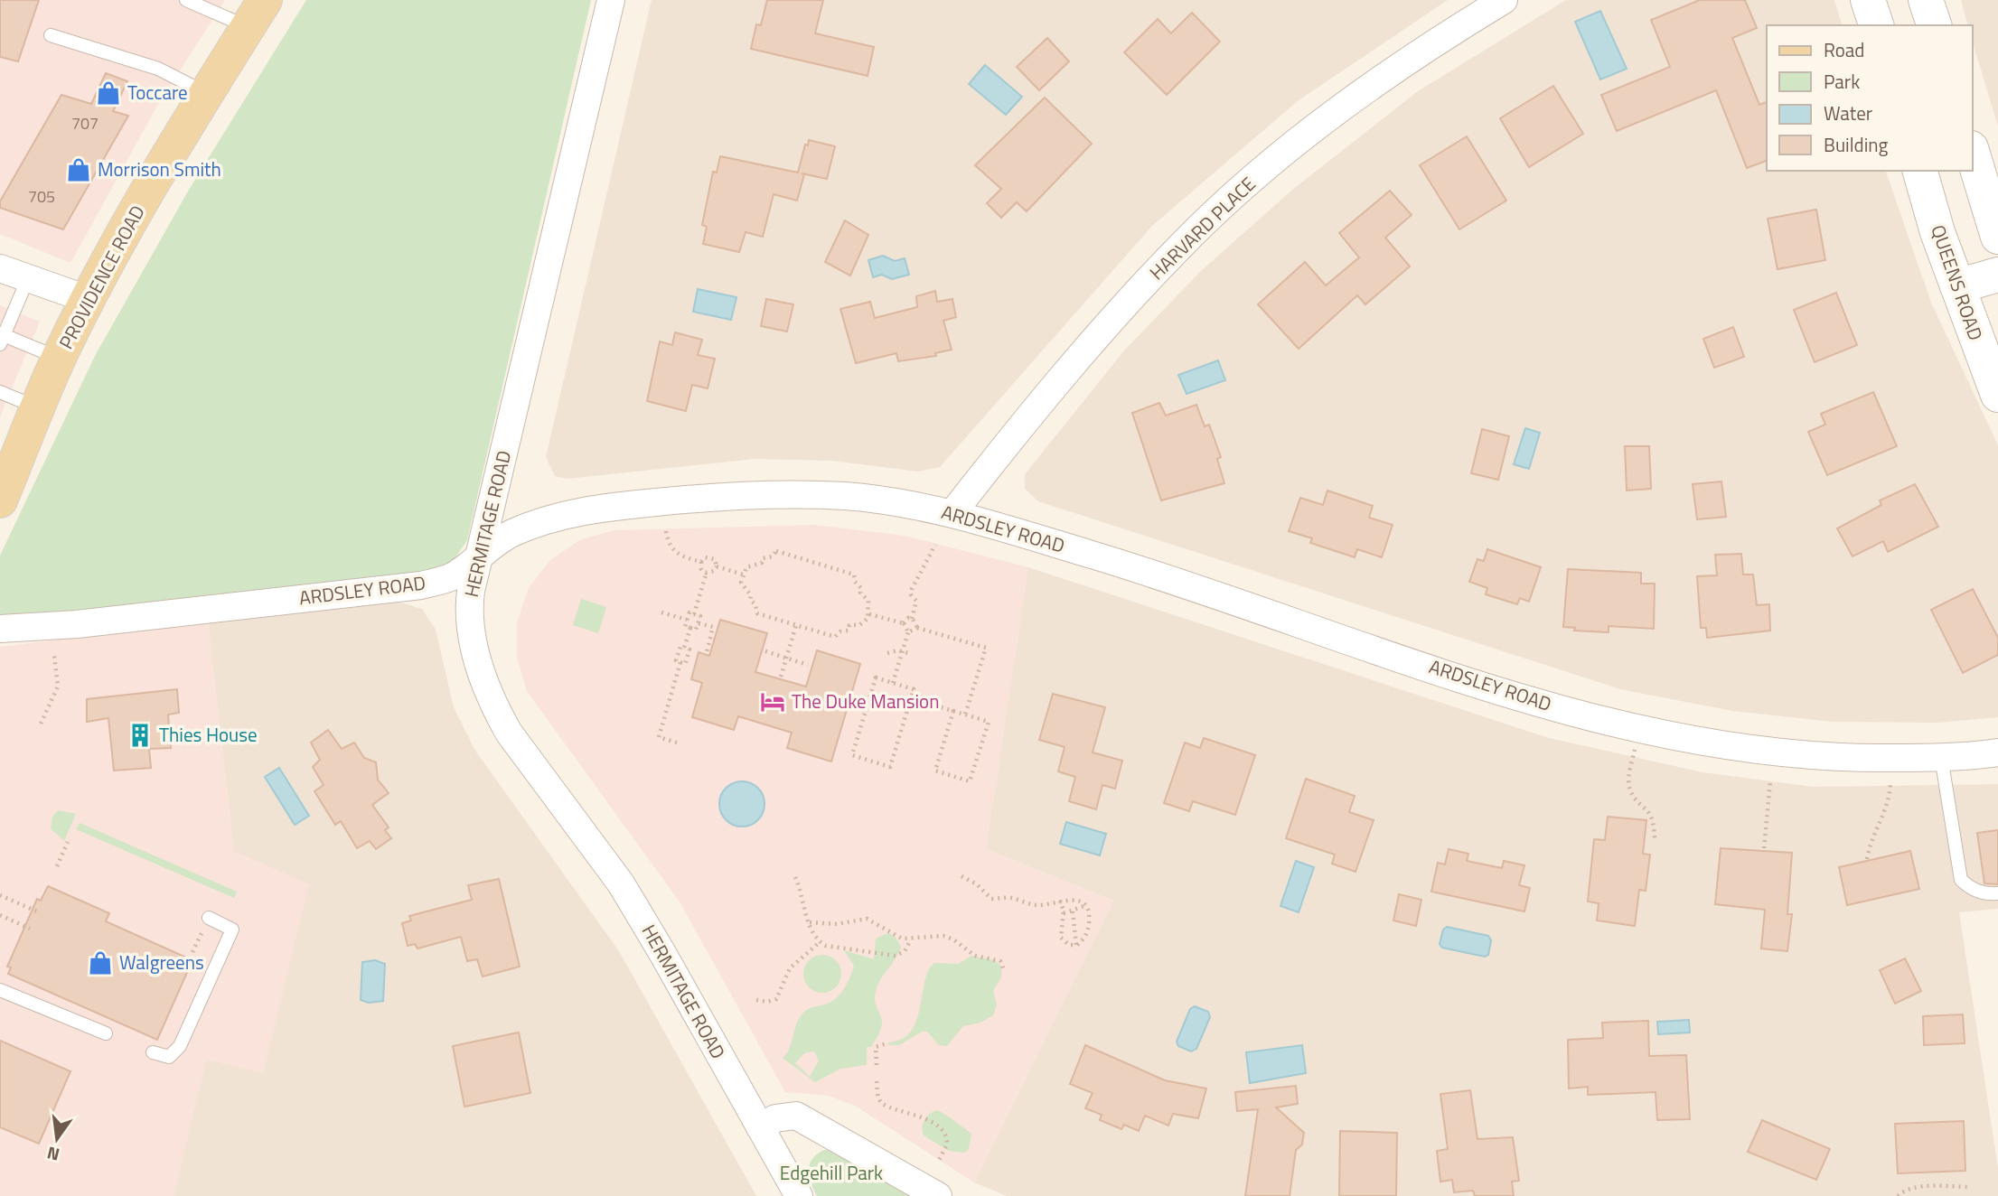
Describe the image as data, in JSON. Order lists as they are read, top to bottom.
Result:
{
  "streets": {
    "main road": ["PROVIDENCE ROAD", "QUEENS ROAD"],
    "street": ["HARVARD PLACE", "HERMITAGE ROAD", "ARDSLEY ROAD"]
  },
  "crossings": [
    ["HARVARD PLACE", "ARDSLEY ROAD"],
    ["HERMITAGE ROAD", "ARDSLEY ROAD"]
  ],
  "parks": ["Edgehill Park"],
  "places": {
    "shop": ["Toccare", "Morrison Smith", "Walgreens"],
    "hotel": ["The Duke Mansion"],
    "building": ["Thies House"]
  },
  "house_numbers": ["707", "705"],
  "legend": [
    "Road",
    "Park",
    "Water",
    "Building"
  ],
  "north": "bottom"
}
